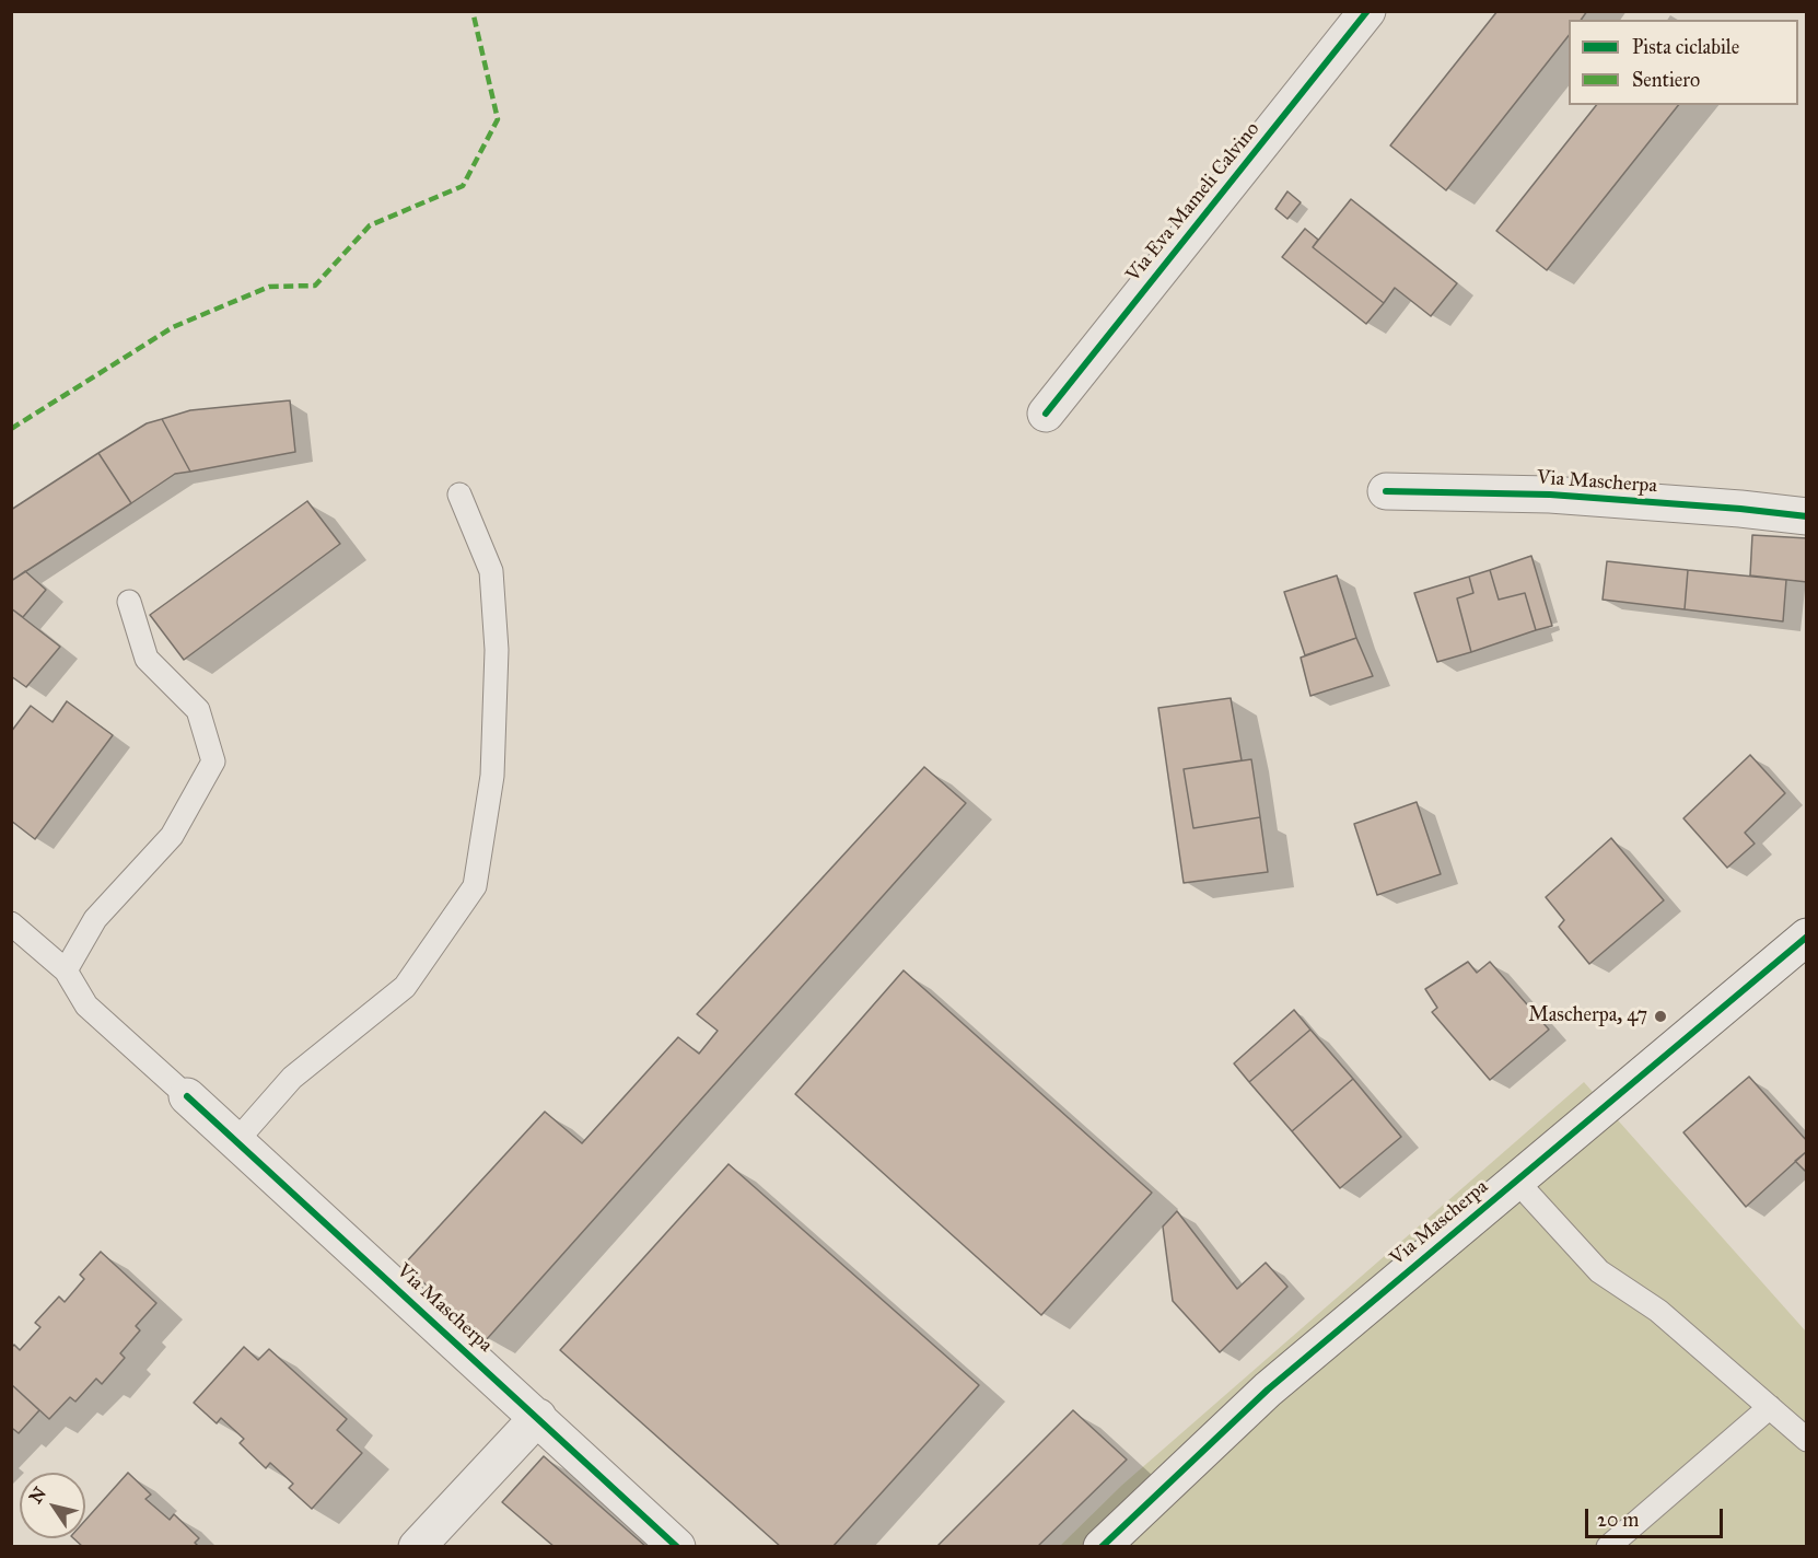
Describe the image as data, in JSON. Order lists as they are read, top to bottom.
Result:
{
  "streets": {
    "street": ["Via Eva Mameli Calvino", "Via Mascherpa"]
  },
  "places": ["Mascherpa, 47"],
  "legend": ["Pista ciclabile", "Sentiero"],
  "scale_bar": "20 m",
  "north": "top left"
}
